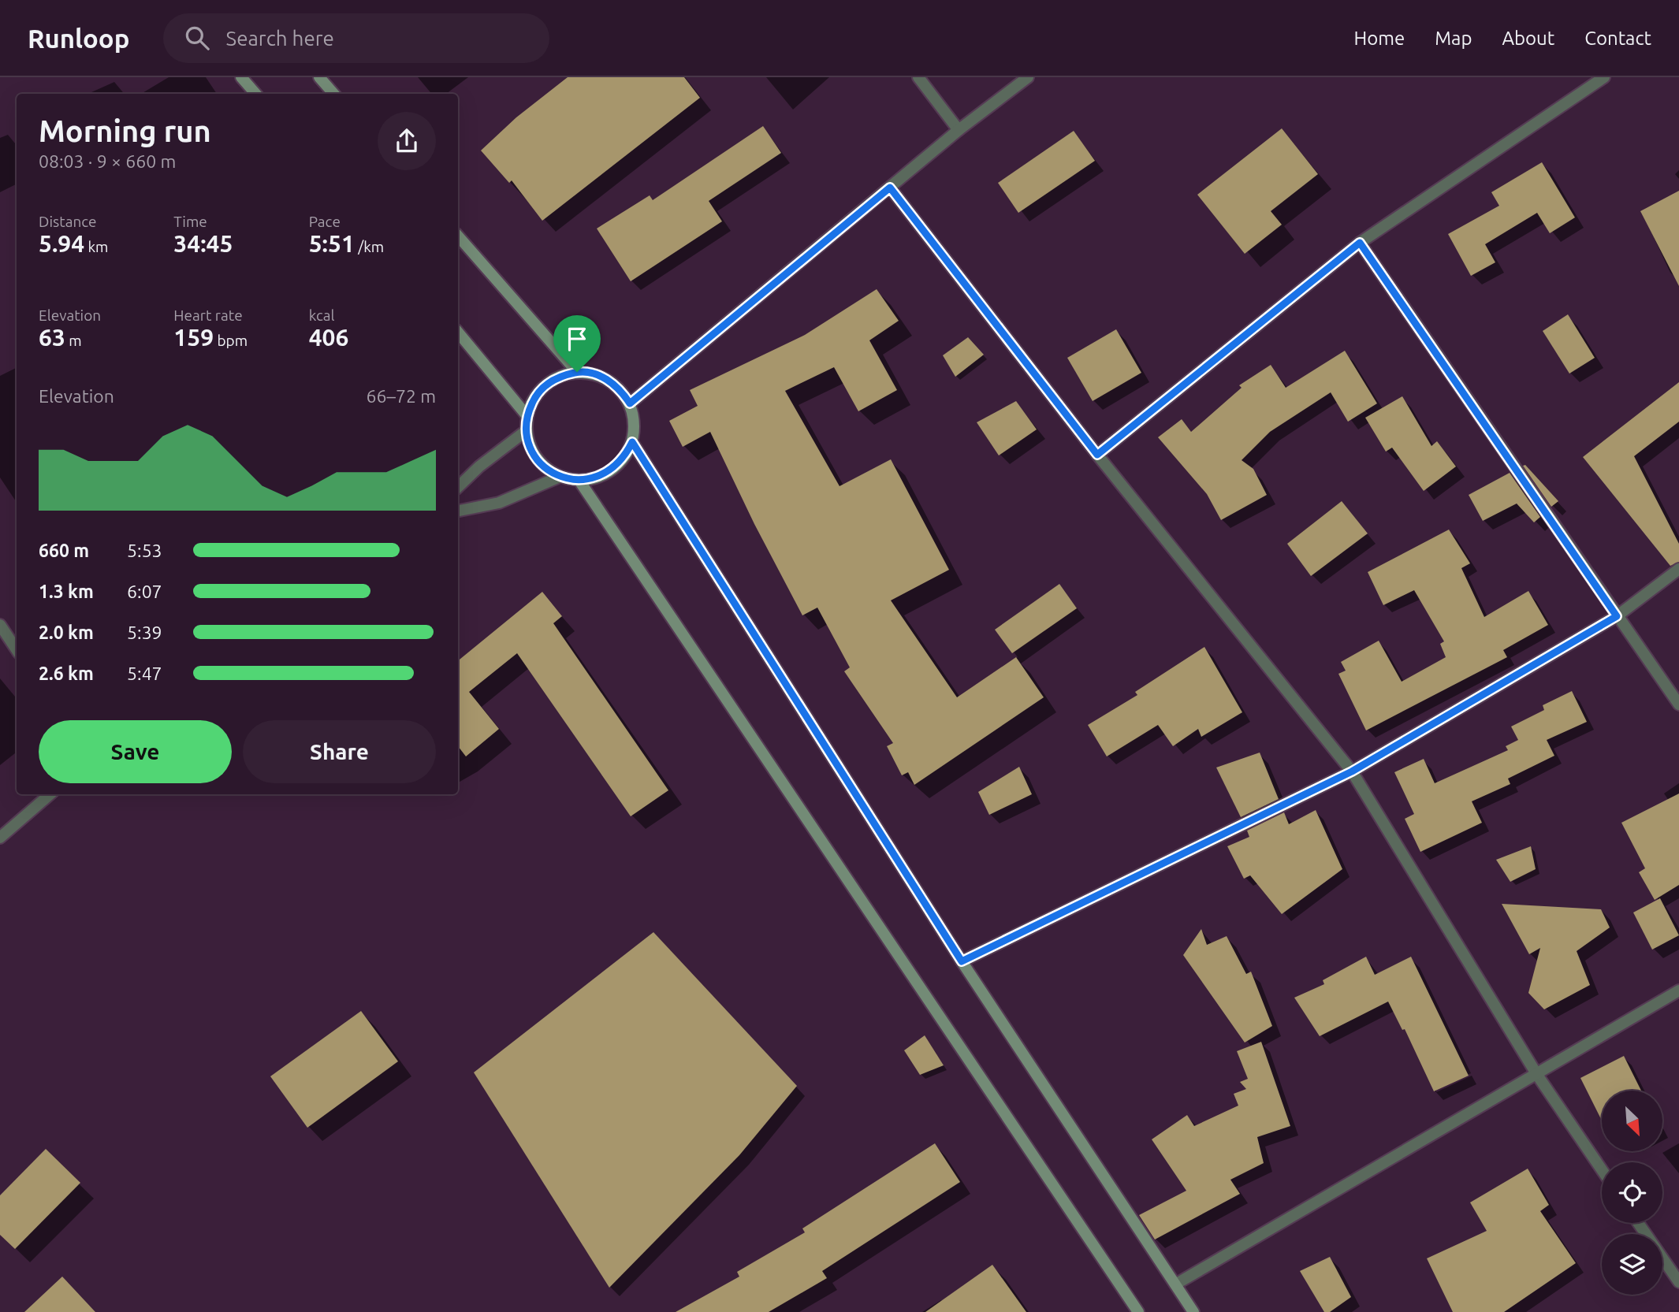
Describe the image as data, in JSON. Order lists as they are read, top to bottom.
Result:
{
  "north": "bottom right",
  "page": {
    "header": "Runloop",
    "search": "Search here",
    "nav": [
      "Home",
      "Map",
      "About",
      "Contact"
    ],
    "heading": ["Morning run", "08:03 · 9 × 660 m"],
    "stats": [
      ["Distance", "5.94 km"],
      ["Time", "34:45"],
      ["Pace", "5:51 /km"],
      ["Elevation", "63 m"],
      ["Heart rate", "159 bpm"],
      ["kcal", "406"]
    ],
    "chart": ["Elevation", "66–72 m"],
    "list": [
      {
        "name": "660 m",
        "note": "5:53"
      },
      {
        "name": "1.3 km",
        "note": "6:07"
      },
      {
        "name": "2.0 km",
        "note": "5:39"
      },
      {
        "name": "2.6 km",
        "note": "5:47"
      }
    ],
    "buttons": ["Save", "Share"]
  }
}
